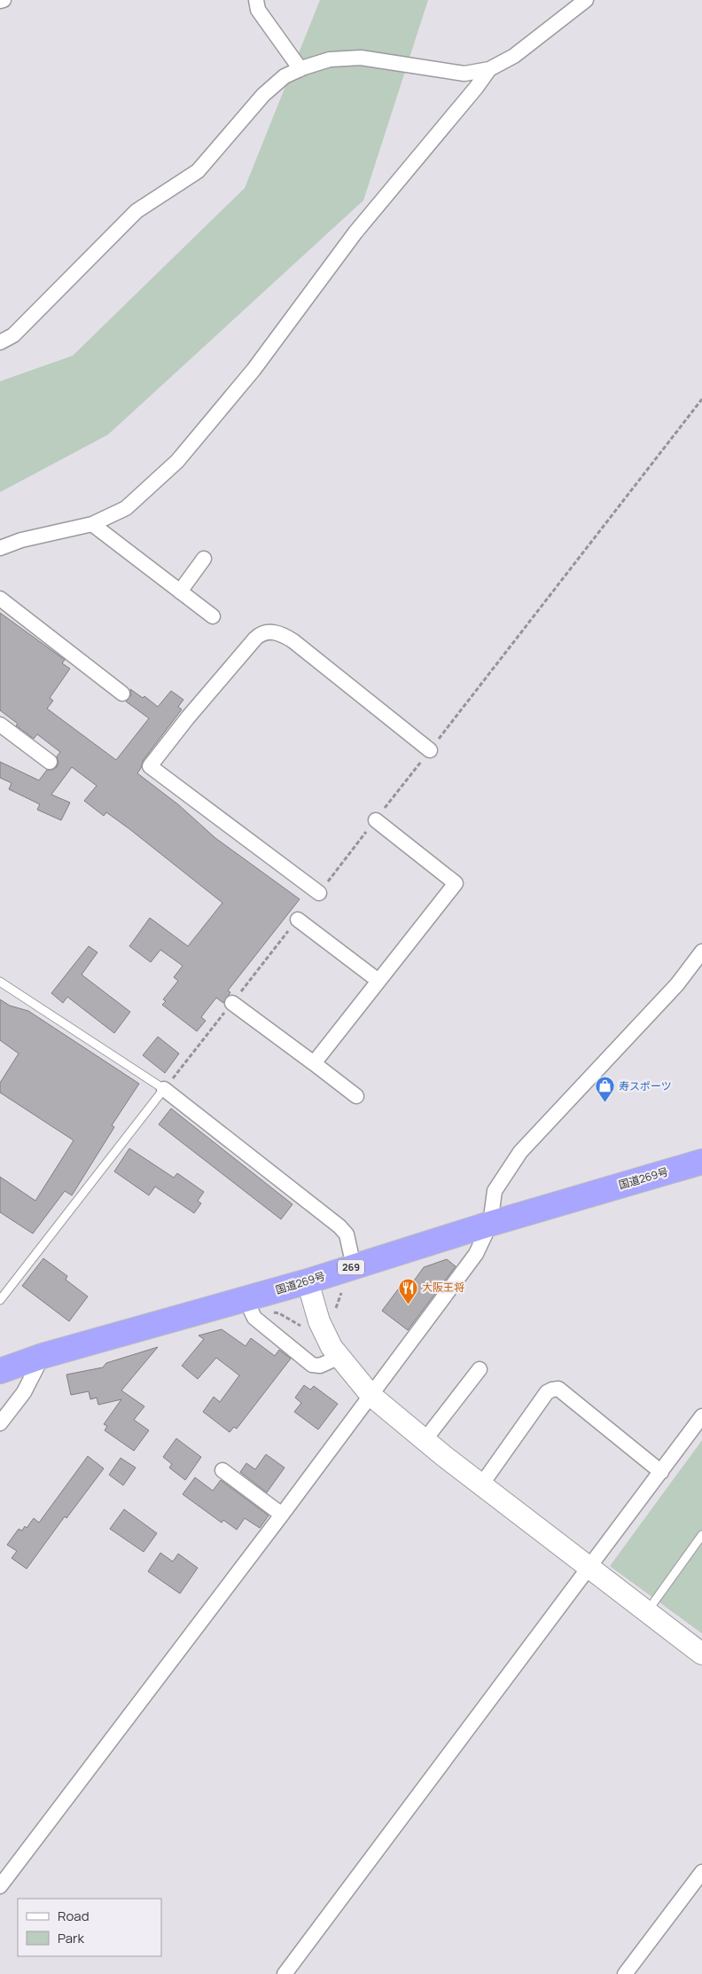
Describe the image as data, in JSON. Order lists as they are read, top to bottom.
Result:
{
  "streets": {
    "highway": ["国道269号", "269"]
  },
  "places": {
    "shop": ["寿スポーツ"],
    "restaurant": ["大阪王将"]
  },
  "legend": ["Road", "Park"]
}
